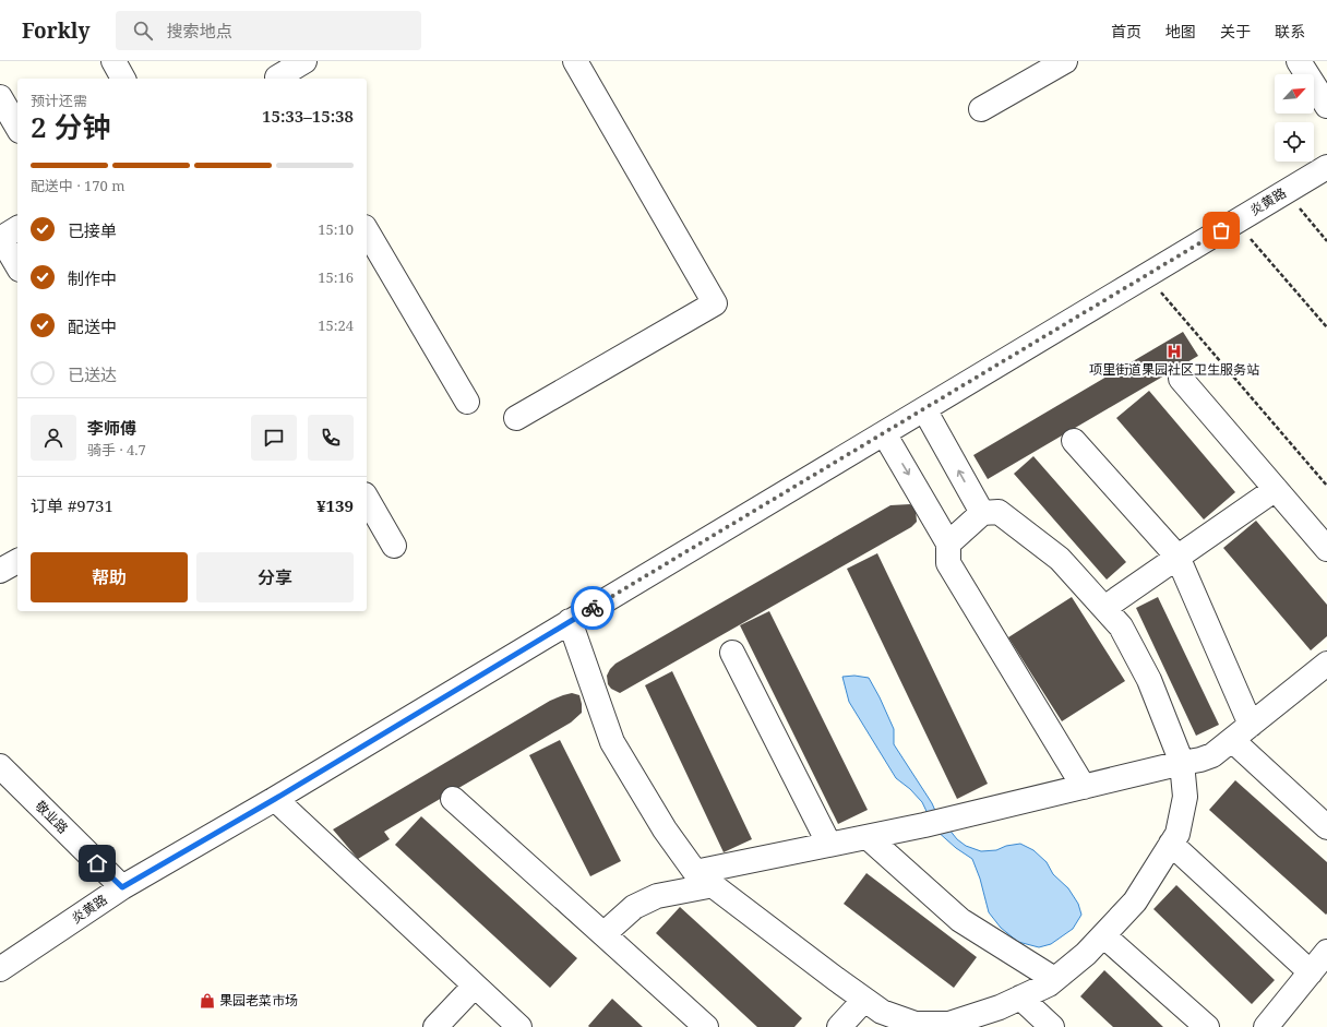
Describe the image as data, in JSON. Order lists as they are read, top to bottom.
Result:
{
  "streets": {
    "street": ["炎黄路", "敬业路"]
  },
  "crossings": [
    ["炎黄路", "敬业路"]
  ],
  "places": {
    "hospital": ["项里街道果园社区卫生服务站"],
    "shop": ["果园老菜市场"]
  },
  "north": "top right",
  "page": {
    "header": "Forkly",
    "search": "搜索地点",
    "nav": [
      "首页",
      "地图",
      "关于",
      "联系"
    ],
    "heading": ["2 分钟", "预计还需", "15:33–15:38"],
    "panel": [
      "李师傅",
      "骑手 · 4.7",
      "订单 #9731",
      "¥139"
    ],
    "bar": "配送中 · 170 m",
    "list": [
      ["已接单", "15:10"],
      ["制作中", "15:16"],
      ["配送中", "15:24"],
      "已送达"
    ],
    "buttons": ["帮助", "分享"]
  }
}
